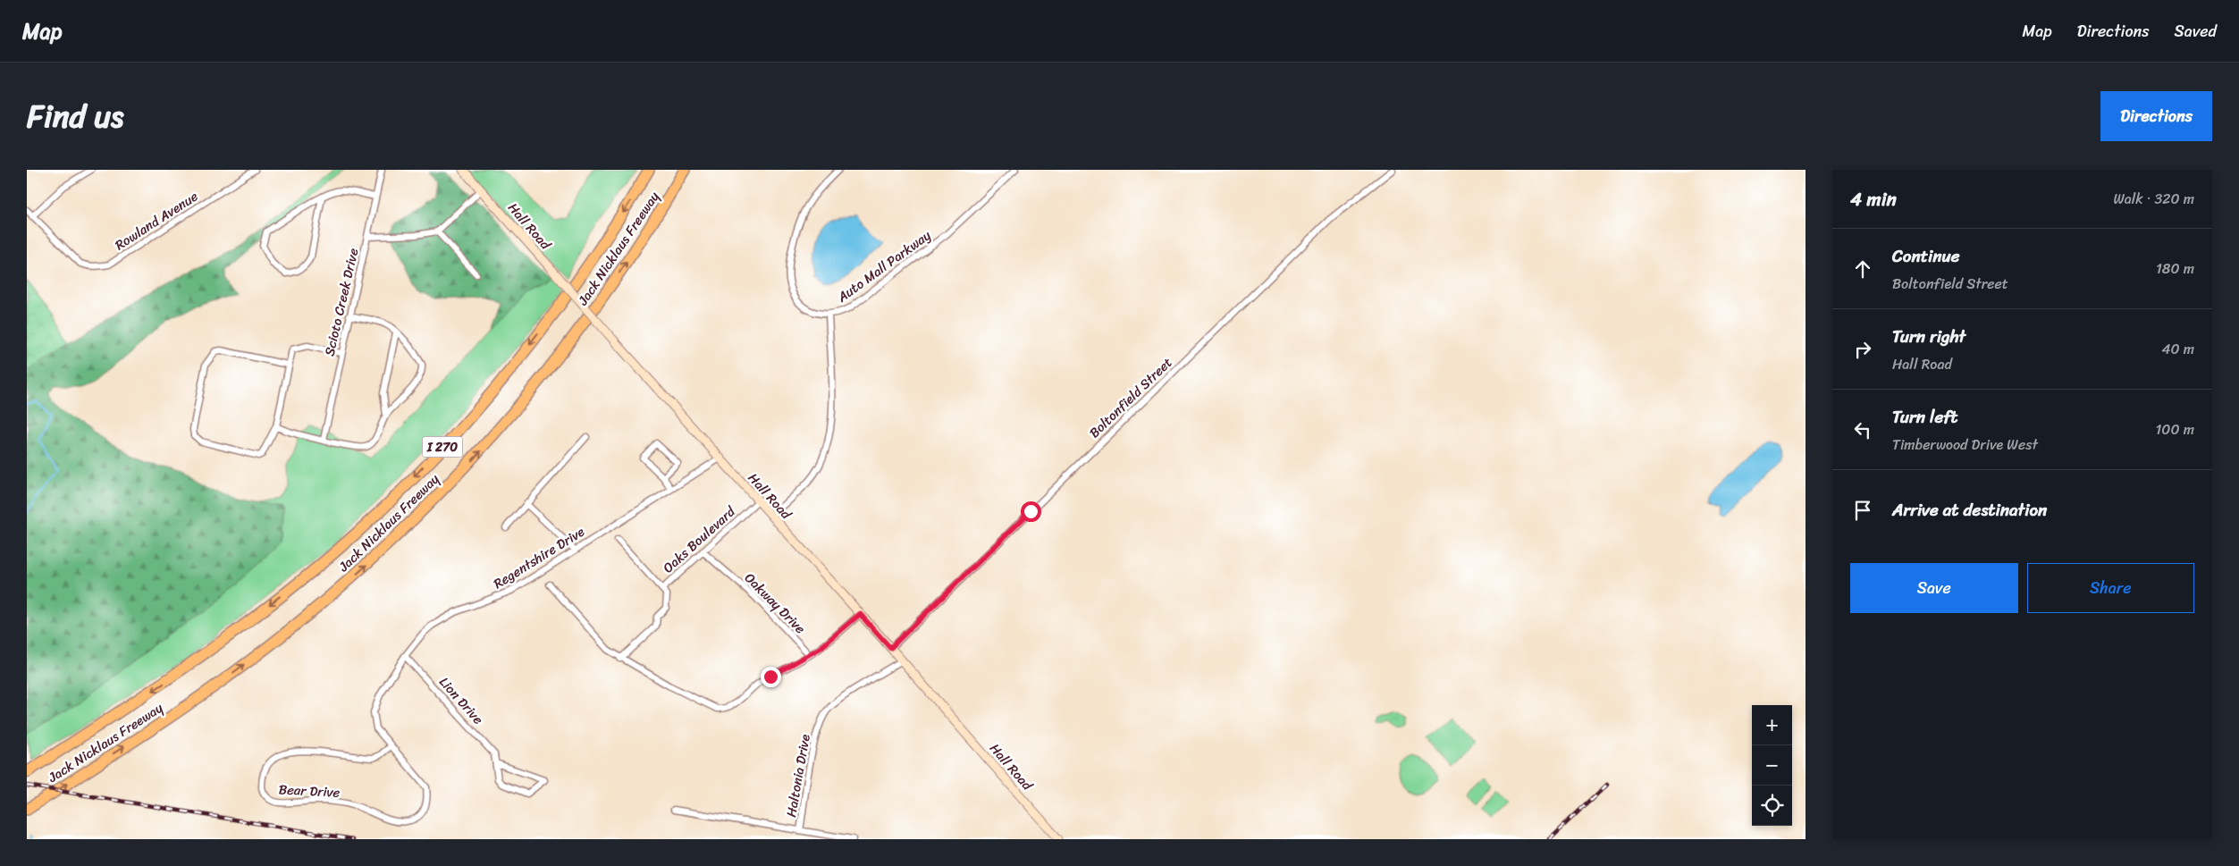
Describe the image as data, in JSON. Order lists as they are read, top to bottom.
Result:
{
  "streets": {
    "highway": ["Jack Nicklaus Freeway", "I 270"],
    "main road": ["Hall Road"],
    "street": [
      "Rowland Avenue",
      "Auto Mall Parkway",
      "Scioto Creek Drive",
      "Boltonfield Street",
      "Oaks Boulevard",
      "Regentshire Drive",
      "Oakway Drive",
      "Lion Drive",
      "Haltonia Drive",
      "Bear Drive"
    ]
  },
  "crossings": [
    ["Hall Road", "Auto Mall Parkway"],
    ["Hall Road", "Boltonfield Street"],
    ["Hall Road", "Oaks Boulevard"],
    ["Hall Road", "Regentshire Drive"],
    ["Hall Road", "Haltonia Drive"],
    ["Oaks Boulevard", "Oakway Drive"],
    ["Regentshire Drive", "Lion Drive"],
    ["Regentshire Drive", "Bear Drive"]
  ],
  "page": {
    "header": "Map",
    "nav": ["Map", "Directions", "Saved"],
    "title": "Find us",
    "buttons": [
      "Directions",
      ["Save", "Share"]
    ],
    "heading": ["4 min", "Walk · 320 m"],
    "list": [
      ["Continue", "Boltonfield Street", "180 m"],
      ["Turn right", "Hall Road", "40 m"],
      ["Turn left", "Timberwood Drive West", "100 m"],
      "Arrive at destination"
    ],
    "map_buttons": ["+", "−"]
  }
}
